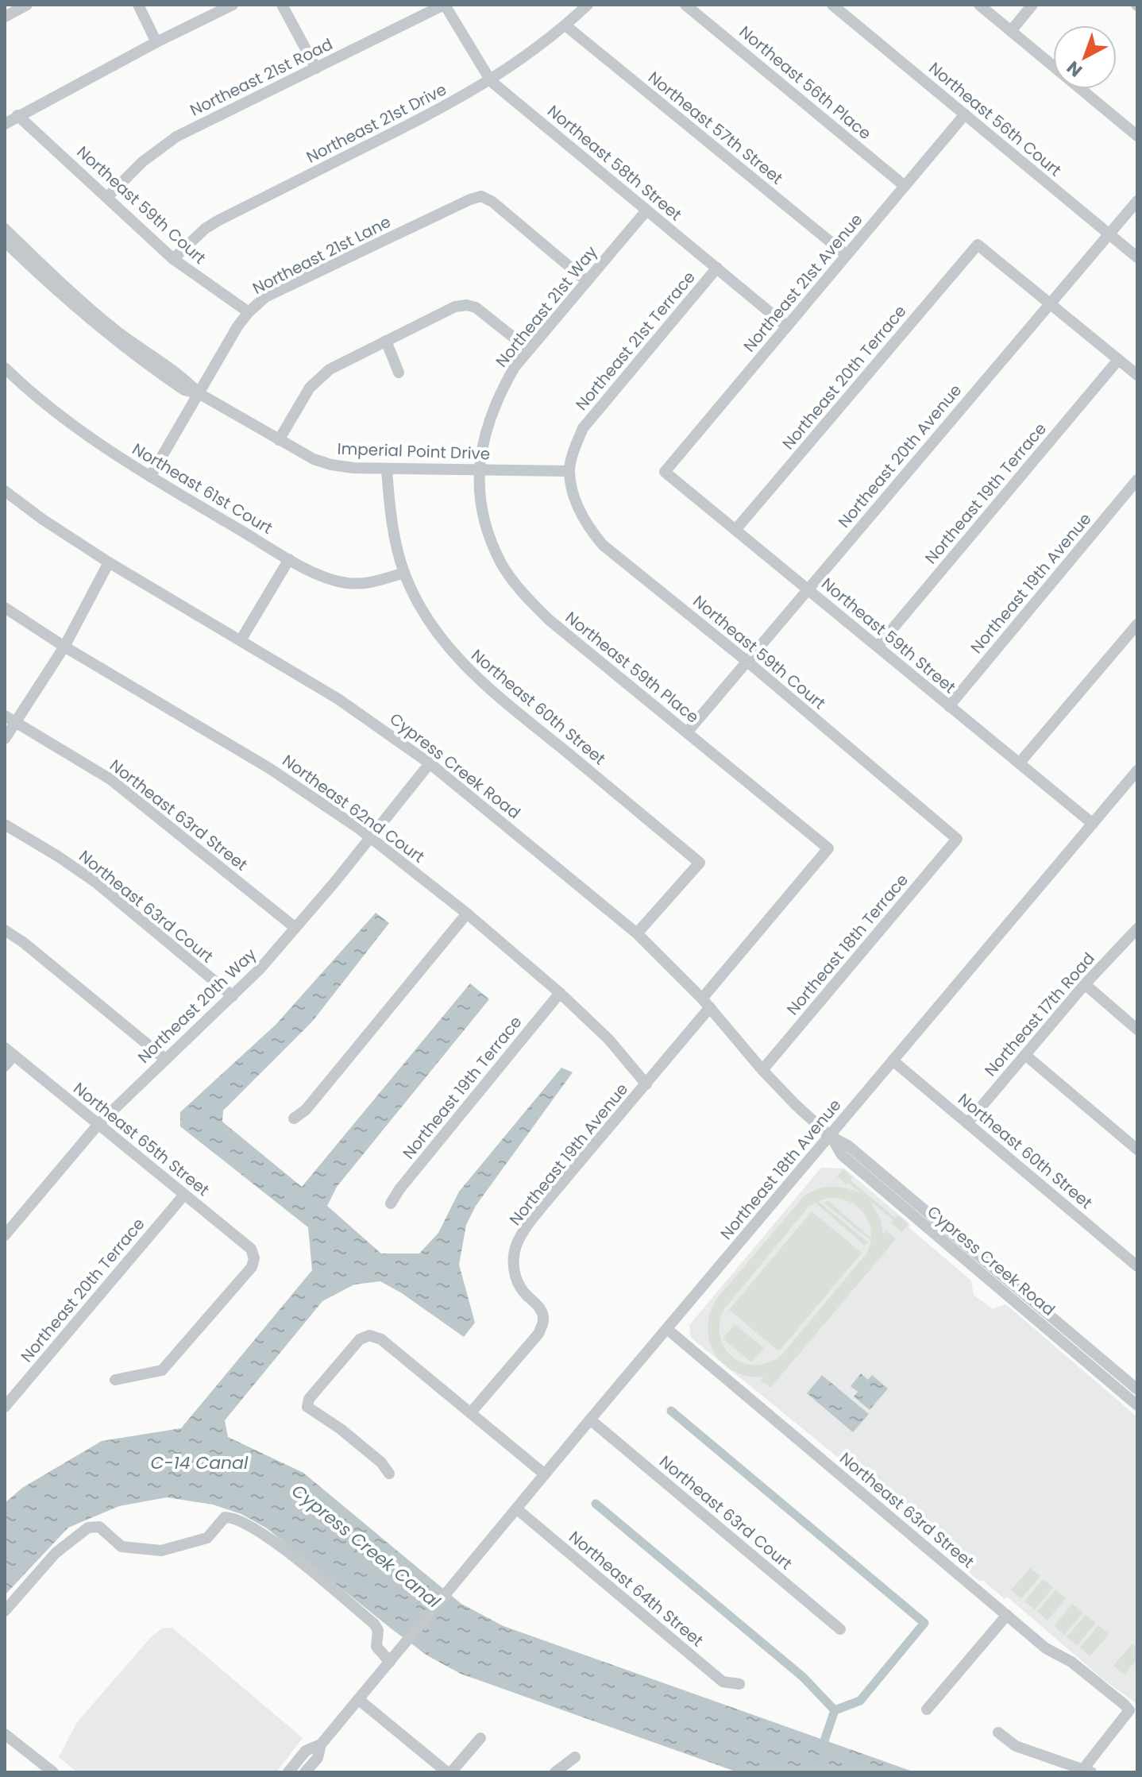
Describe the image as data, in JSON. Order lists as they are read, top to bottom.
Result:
{
  "streets": {
    "street": [
      "Northeast 21st Road",
      "Northeast 56th Place",
      "Northeast 56th Court",
      "Northeast 21st Drive",
      "Northeast 57th Street",
      "Northeast 58th Street",
      "Northeast 59th Court",
      "Northeast 21st Lane",
      "Northeast 21st Avenue",
      "Northeast 21st Way",
      "Northeast 21st Terrace",
      "Northeast 20th Terrace",
      "Imperial Point Drive",
      "Northeast 20th Avenue",
      "Northeast 61st Court",
      "Northeast 19th Terrace",
      "Northeast 19th Avenue",
      "Northeast 59th Street",
      "Northeast 59th Place",
      "Northeast 60th Street",
      "Cypress Creek Road",
      "Northeast 62nd Court",
      "Northeast 63rd Street",
      "Northeast 63rd Court",
      "Northeast 18th Terrace",
      "Northeast 20th Way",
      "Northeast 17th Road",
      "Northeast 65th Street",
      "Northeast 18th Avenue",
      "Northeast 64th Street"
    ]
  },
  "crossings": [
    ["Northeast 21st Road", "Northeast 58th Street"],
    ["Northeast 21st Road", "Northeast 59th Court"],
    ["Northeast 56th Place", "Northeast 21st Avenue"],
    ["Northeast 56th Court", "Northeast 21st Avenue"],
    ["Northeast 56th Court", "Northeast 20th Avenue"],
    ["Northeast 21st Drive", "Northeast 57th Street"],
    ["Northeast 21st Drive", "Northeast 58th Street"],
    ["Northeast 21st Drive", "Northeast 59th Court"],
    ["Northeast 57th Street", "Northeast 21st Avenue"],
    ["Northeast 58th Street", "Northeast 21st Avenue"],
    ["Northeast 58th Street", "Northeast 21st Way"],
    ["Northeast 58th Street", "Northeast 21st Terrace"],
    ["Northeast 59th Court", "Northeast 21st Lane"],
    ["Northeast 59th Court", "Northeast 21st Terrace"],
    ["Northeast 59th Court", "Imperial Point Drive"],
    ["Northeast 59th Court", "Northeast 20th Avenue"],
    ["Northeast 59th Court", "Northeast 18th Terrace"],
    ["Northeast 21st Lane", "Northeast 21st Way"],
    ["Northeast 21st Lane", "Imperial Point Drive"],
    ["Northeast 21st Lane", "Northeast 61st Court"],
    ["Northeast 21st Avenue", "Northeast 59th Street"],
    ["Northeast 21st Way", "Imperial Point Drive"],
    ["Northeast 21st Way", "Northeast 59th Place"],
    ["Northeast 21st Terrace", "Imperial Point Drive"],
    ["Northeast 20th Terrace", "Northeast 20th Avenue"],
    ["Northeast 20th Terrace", "Northeast 59th Street"],
    ["Northeast 20th Terrace", "Northeast 65th Street"],
    ["Imperial Point Drive", "Northeast 59th Place"],
    ["Imperial Point Drive", "Northeast 60th Street"],
    ["Northeast 20th Avenue", "Northeast 59th Street"],
    ["Northeast 20th Avenue", "Northeast 59th Place"],
    ["Northeast 61st Court", "Northeast 60th Street"],
    ["Northeast 19th Terrace", "Northeast 59th Street"],
    ["Northeast 19th Terrace", "Northeast 62nd Court"],
    ["Northeast 19th Avenue", "Northeast 59th Street"],
    ["Northeast 19th Avenue", "Northeast 59th Place"],
    ["Northeast 19th Avenue", "Cypress Creek Road"],
    ["Northeast 19th Avenue", "Northeast 62nd Court"],
    ["Northeast 59th Street", "Northeast 18th Avenue"],
    ["Northeast 60th Street", "Cypress Creek Road"],
    ["Northeast 60th Street", "Northeast 17th Road"],
    ["Northeast 60th Street", "Northeast 18th Avenue"],
    ["Cypress Creek Road", "Northeast 18th Terrace"],
    ["Cypress Creek Road", "Northeast 20th Way"],
    ["Cypress Creek Road", "Northeast 18th Avenue"],
    ["Northeast 62nd Court", "Northeast 20th Way"],
    ["Northeast 63rd Street", "Northeast 20th Way"],
    ["Northeast 63rd Street", "Northeast 18th Avenue"],
    ["Northeast 63rd Court", "Northeast 20th Way"],
    ["Northeast 63rd Court", "Northeast 18th Avenue"],
    ["Northeast 20th Way", "Northeast 65th Street"],
    ["Northeast 18th Avenue", "Northeast 64th Street"]
  ],
  "water": ["C-14 Canal", "Cypress Creek Canal"],
  "north": "bottom left"
}
